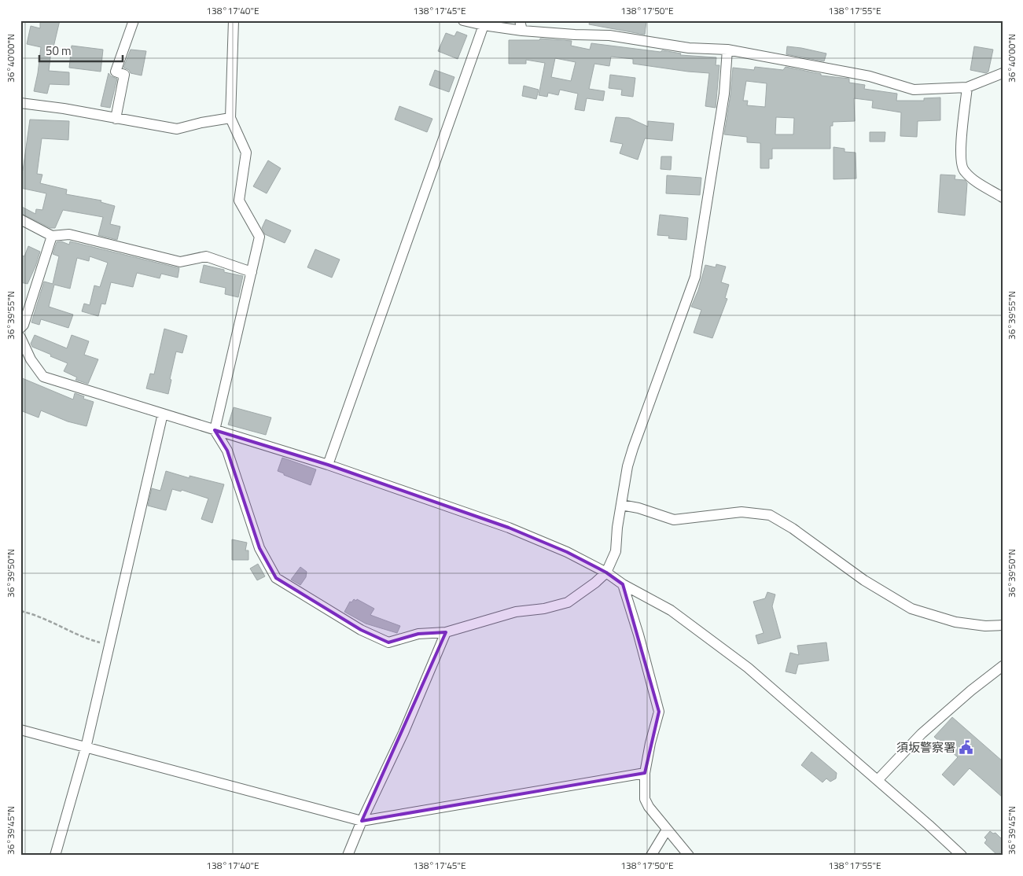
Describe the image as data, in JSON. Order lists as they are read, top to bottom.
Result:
{
  "places": {
    "public building": ["須坂警察署"]
  },
  "scale_bar": "50 m",
  "coordinates": [
    "138°17'40\"E",
    "138°17'45\"E",
    "138°17'50\"E",
    "138°17'55\"E",
    "36°40'00\"N",
    "36°39'55\"N",
    "36°39'50\"N",
    "36°39'45\"N"
  ]
}
